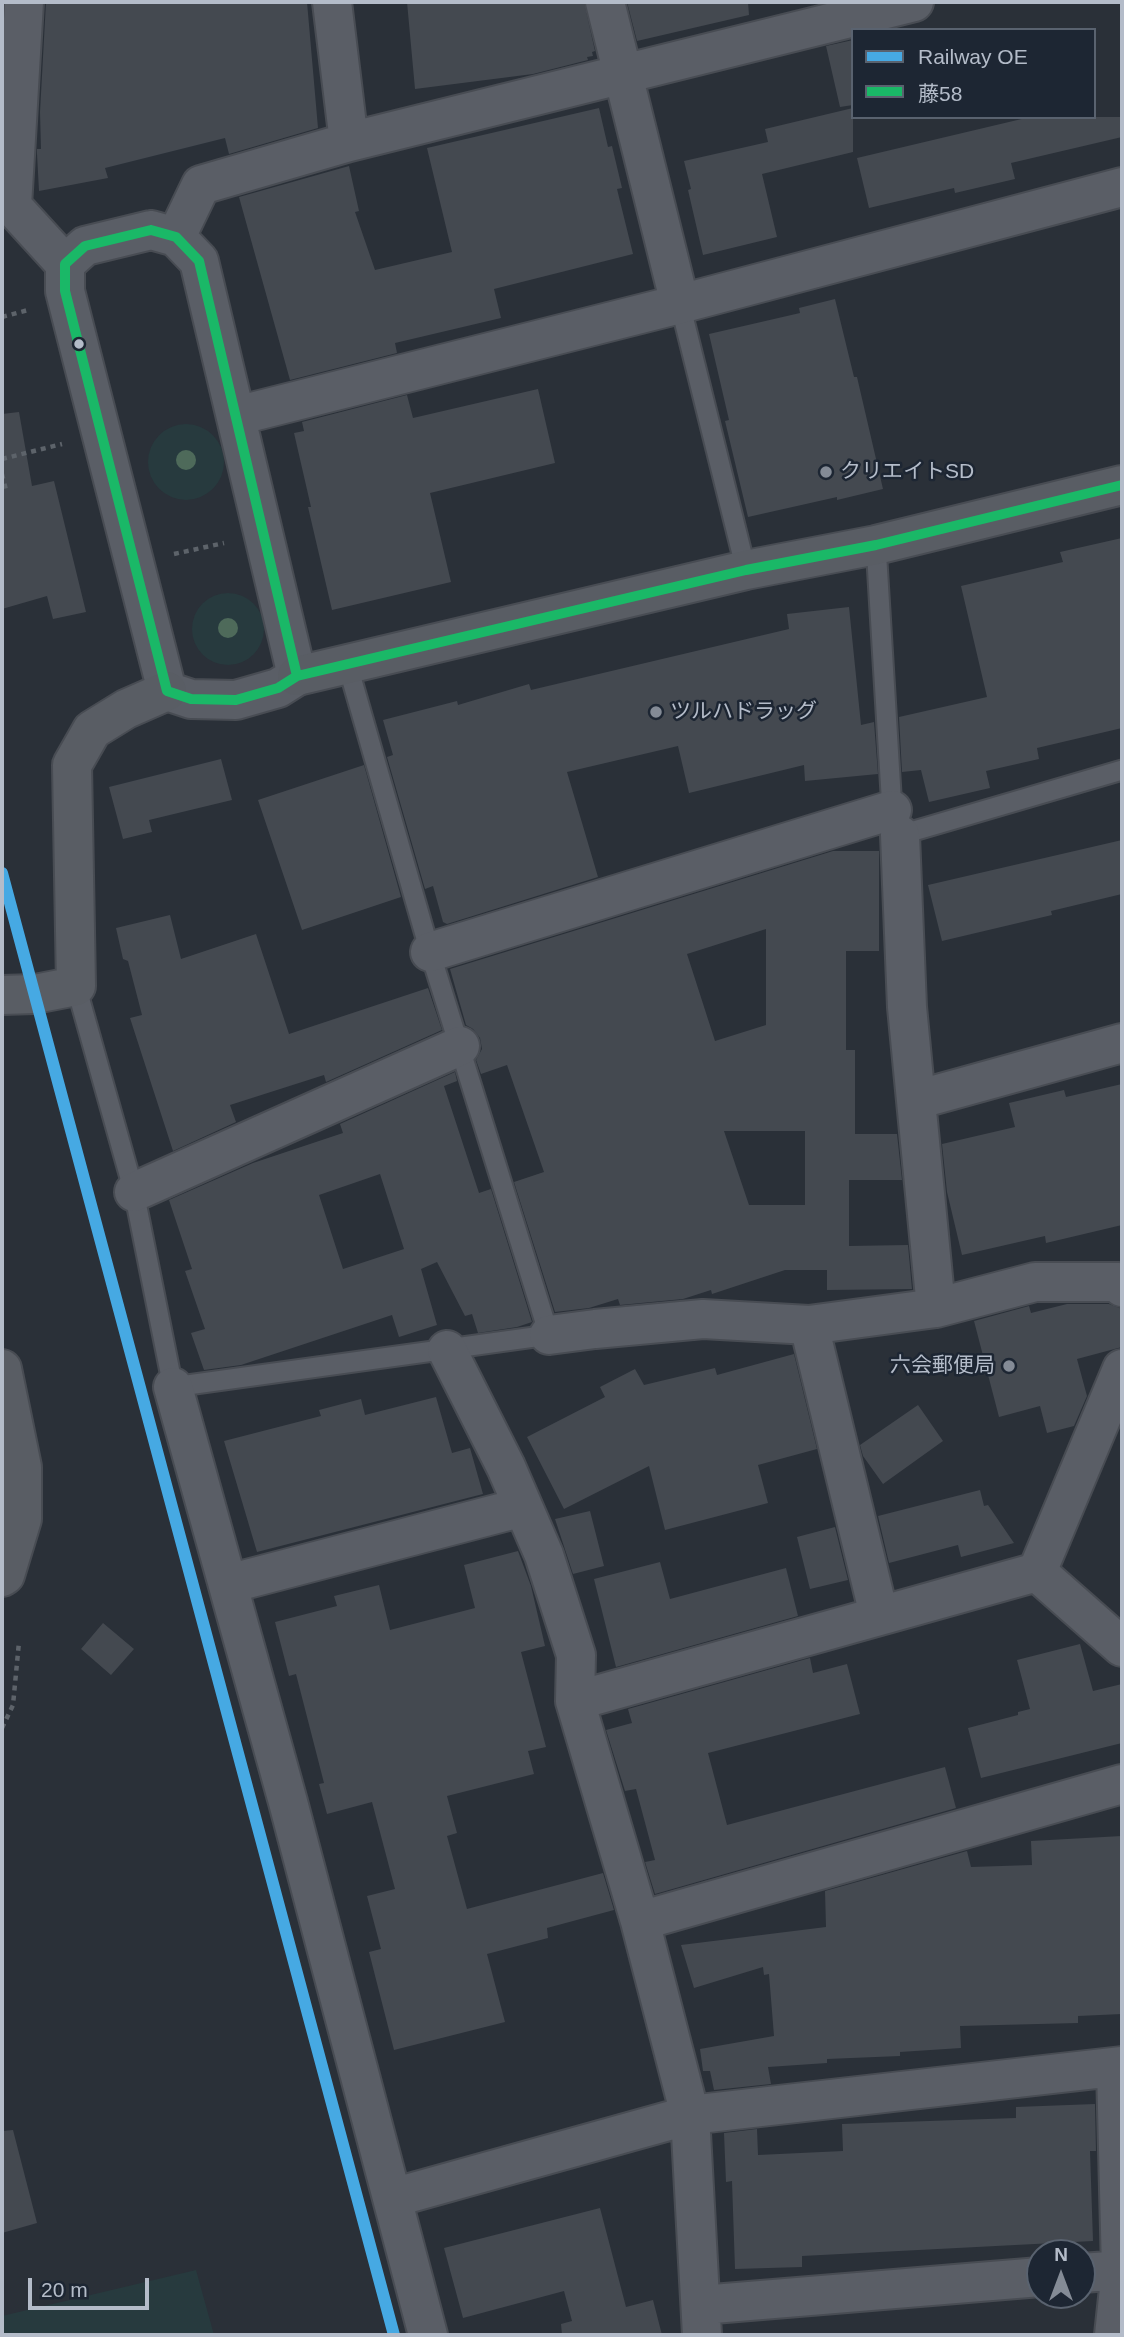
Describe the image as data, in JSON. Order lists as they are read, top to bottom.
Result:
{
  "places": ["クリエイトSD", "ツルハドラッグ", "六会郵便局"],
  "lines": ["transit line 藤58", "rail line OE"],
  "legend": ["Railway OE", "藤58"],
  "scale_bar": "20 m",
  "north": "top"
}
